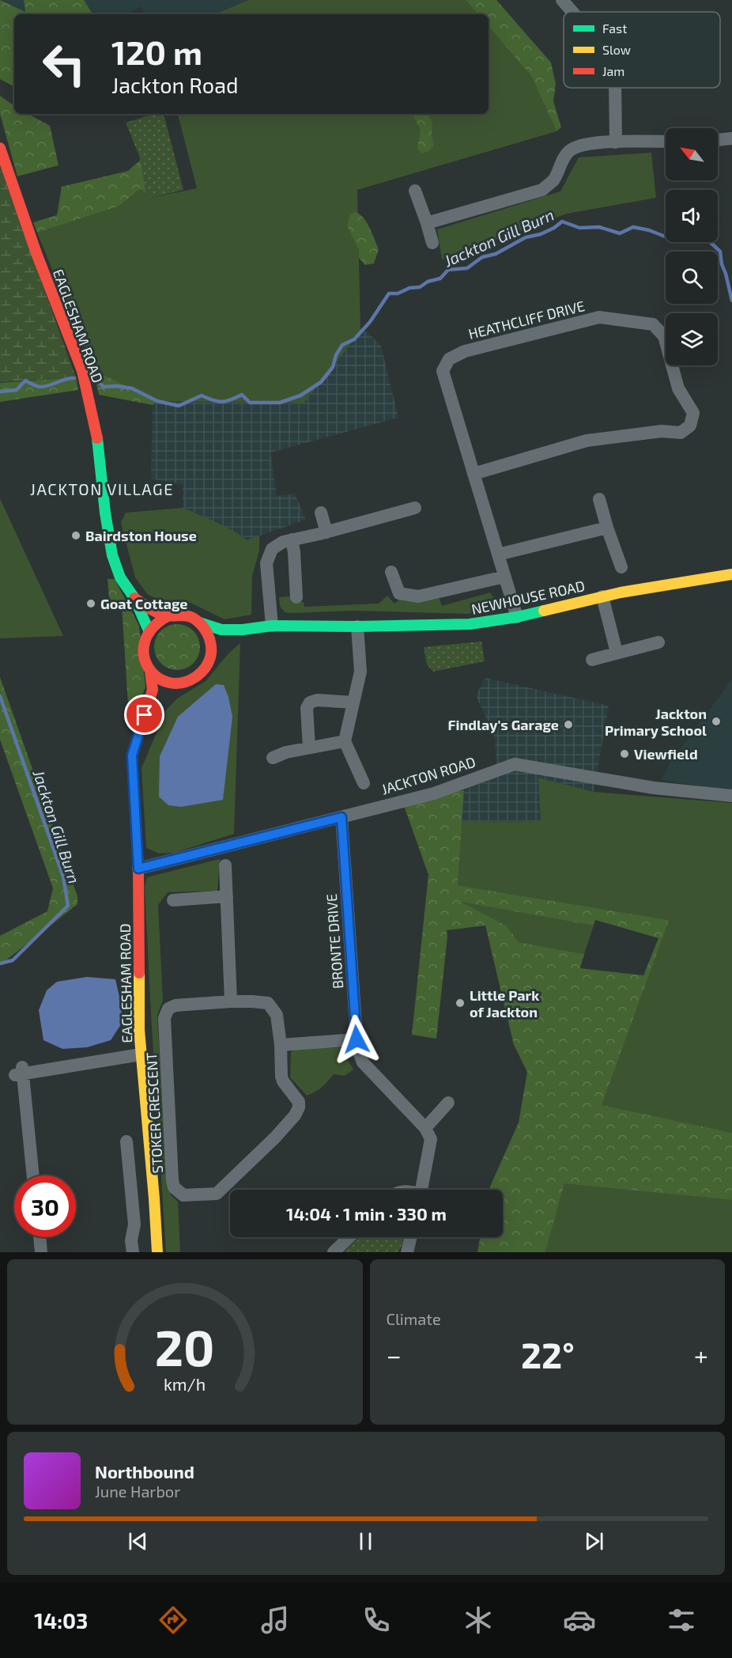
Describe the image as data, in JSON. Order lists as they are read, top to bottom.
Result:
{
  "streets": {
    "main road": ["EAGLESHAM ROAD", "NEWHOUSE ROAD"],
    "street": [
      "HEATHCLIFF DRIVE",
      "JACKTON ROAD",
      "BRONTE DRIVE",
      "STOKER CRESCENT"
    ]
  },
  "crossings": [
    ["HEATHCLIFF DRIVE", "NEWHOUSE ROAD"],
    ["EAGLESHAM ROAD", "NEWHOUSE ROAD"],
    ["EAGLESHAM ROAD", "JACKTON ROAD"],
    ["JACKTON ROAD", "BRONTE DRIVE"]
  ],
  "districts": ["JACKTON VILLAGE"],
  "water": ["Jackton Gill Burn"],
  "places": [
    "Bairdston House",
    "Goat Cottage",
    "Jackton Primary School",
    "Findlay's Garage",
    "Viewfield",
    "Little Park of Jackton"
  ],
  "legend": ["Fast", "Slow", "Jam"],
  "north": "top left",
  "page": {
    "turn": ["120 m", "Jackton Road"],
    "limit": "30",
    "trip": "14:04 · 1 min · 330 m",
    "tile": "Climate",
    "heat": ["−", "22°", "+"],
    "song": ["Northbound", "June Harbor"],
    "tabs": "14:03",
    "gauge": ["20", "km/h"]
  }
}
